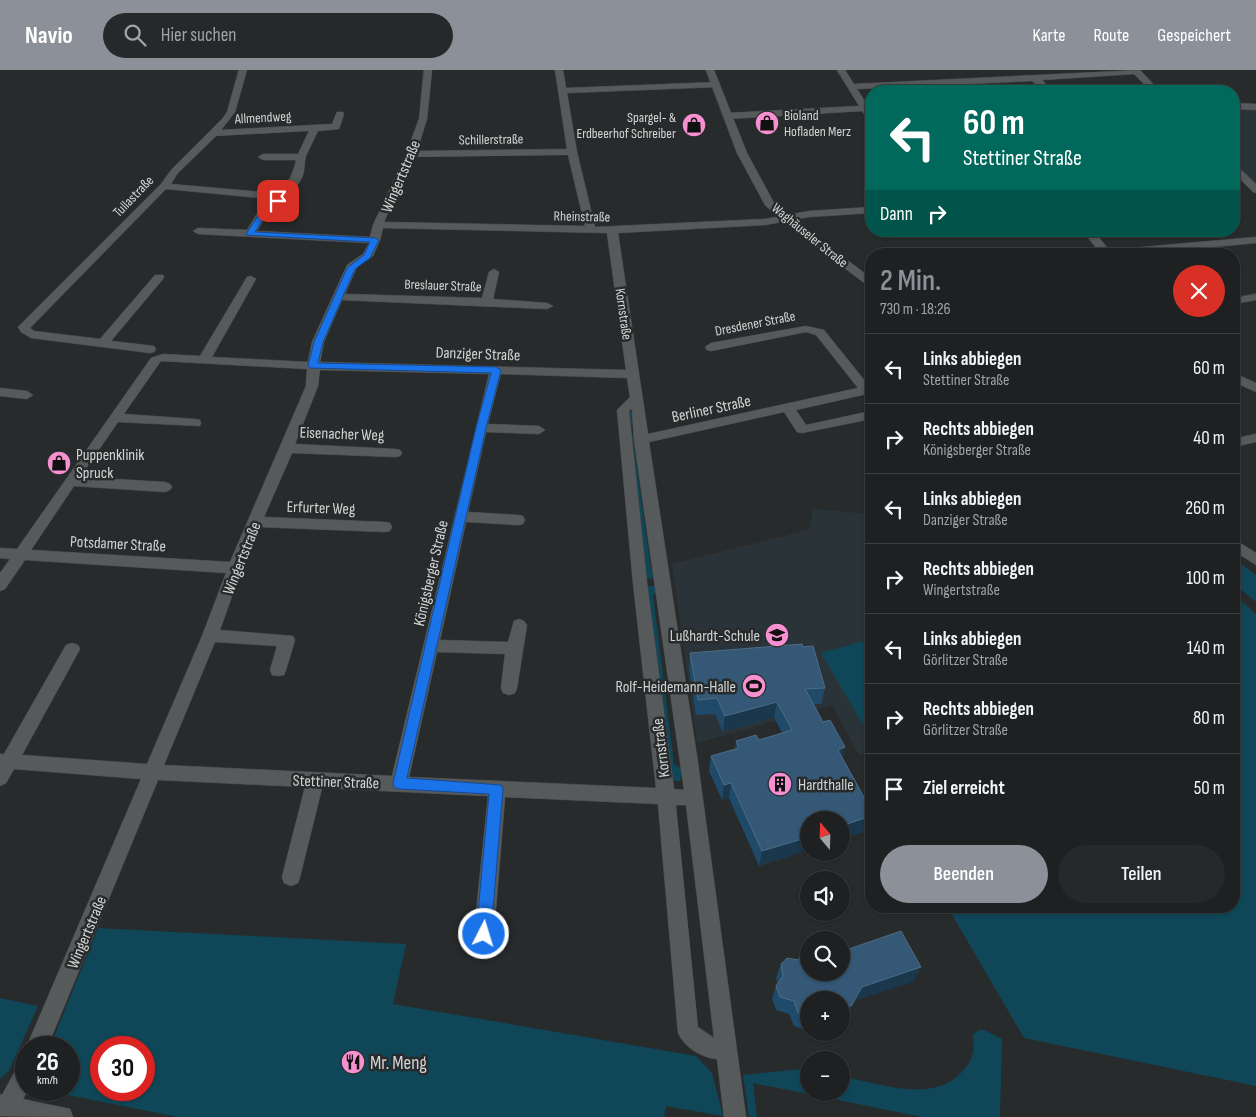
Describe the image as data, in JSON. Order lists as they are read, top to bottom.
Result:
{
  "streets": {
    "street": [
      "Allmendweg",
      "Schillerstraße",
      "Wingertstraße",
      "Tullastraße",
      "Rheinstraße",
      "Waghäuseler Straße",
      "Breslauer Straße",
      "Kornstraße",
      "Dresdener Straße",
      "Danziger Straße",
      "Berliner Straße",
      "Eisenacher Weg",
      "Erfurter Weg",
      "Potsdamer Straße",
      "Königsberger Straße",
      "Stettiner Straße"
    ]
  },
  "crossings": [
    ["Allmendweg", "Tullastraße"],
    ["Schillerstraße", "Wingertstraße"],
    ["Wingertstraße", "Rheinstraße"],
    ["Wingertstraße", "Breslauer Straße"],
    ["Wingertstraße", "Danziger Straße"],
    ["Wingertstraße", "Eisenacher Weg"],
    ["Wingertstraße", "Erfurter Weg"],
    ["Wingertstraße", "Potsdamer Straße"],
    ["Wingertstraße", "Stettiner Straße"],
    ["Tullastraße", "Danziger Straße"],
    ["Rheinstraße", "Waghäuseler Straße"],
    ["Rheinstraße", "Kornstraße"],
    ["Kornstraße", "Danziger Straße"],
    ["Kornstraße", "Berliner Straße"],
    ["Kornstraße", "Stettiner Straße"],
    ["Danziger Straße", "Königsberger Straße"],
    ["Königsberger Straße", "Stettiner Straße"]
  ],
  "places": {
    "shop": ["Bioland Hofladen Merz", "Spargel- & Erdbeerhof Schreiber", "Puppenklinik Spruck"],
    "school or university": ["Lußhardt-Schule"],
    "sports": ["Rolf-Heidemann-Halle"],
    "building": ["Hardthalle"],
    "restaurant": ["Mr. Meng"]
  },
  "north": "top",
  "page": {
    "header": "Navio",
    "search": "Hier suchen",
    "nav": ["Karte", "Route", "Gespeichert"],
    "turn": ["60 m", "Stettiner Straße"],
    "then": "Dann",
    "heading": ["2 Min.", "730 m · 18:26"],
    "list": [
      {
        "name": "Links abbiegen",
        "note": "Stettiner Straße",
        "value": "60 m"
      },
      {
        "name": "Rechts abbiegen",
        "note": "Königsberger Straße",
        "value": "40 m"
      },
      {
        "name": "Links abbiegen",
        "note": "Danziger Straße",
        "value": "260 m"
      },
      {
        "name": "Rechts abbiegen",
        "note": "Wingertstraße",
        "value": "100 m"
      },
      {
        "name": "Links abbiegen",
        "note": "Görlitzer Straße",
        "value": "140 m"
      },
      {
        "name": "Rechts abbiegen",
        "note": "Görlitzer Straße",
        "value": "80 m"
      },
      {
        "name": "Ziel erreicht",
        "value": "50 m"
      }
    ],
    "map_buttons": ["+", "−"],
    "buttons": ["Beenden", "Teilen"],
    "speed": "26 km/h",
    "limit": "30"
  }
}
